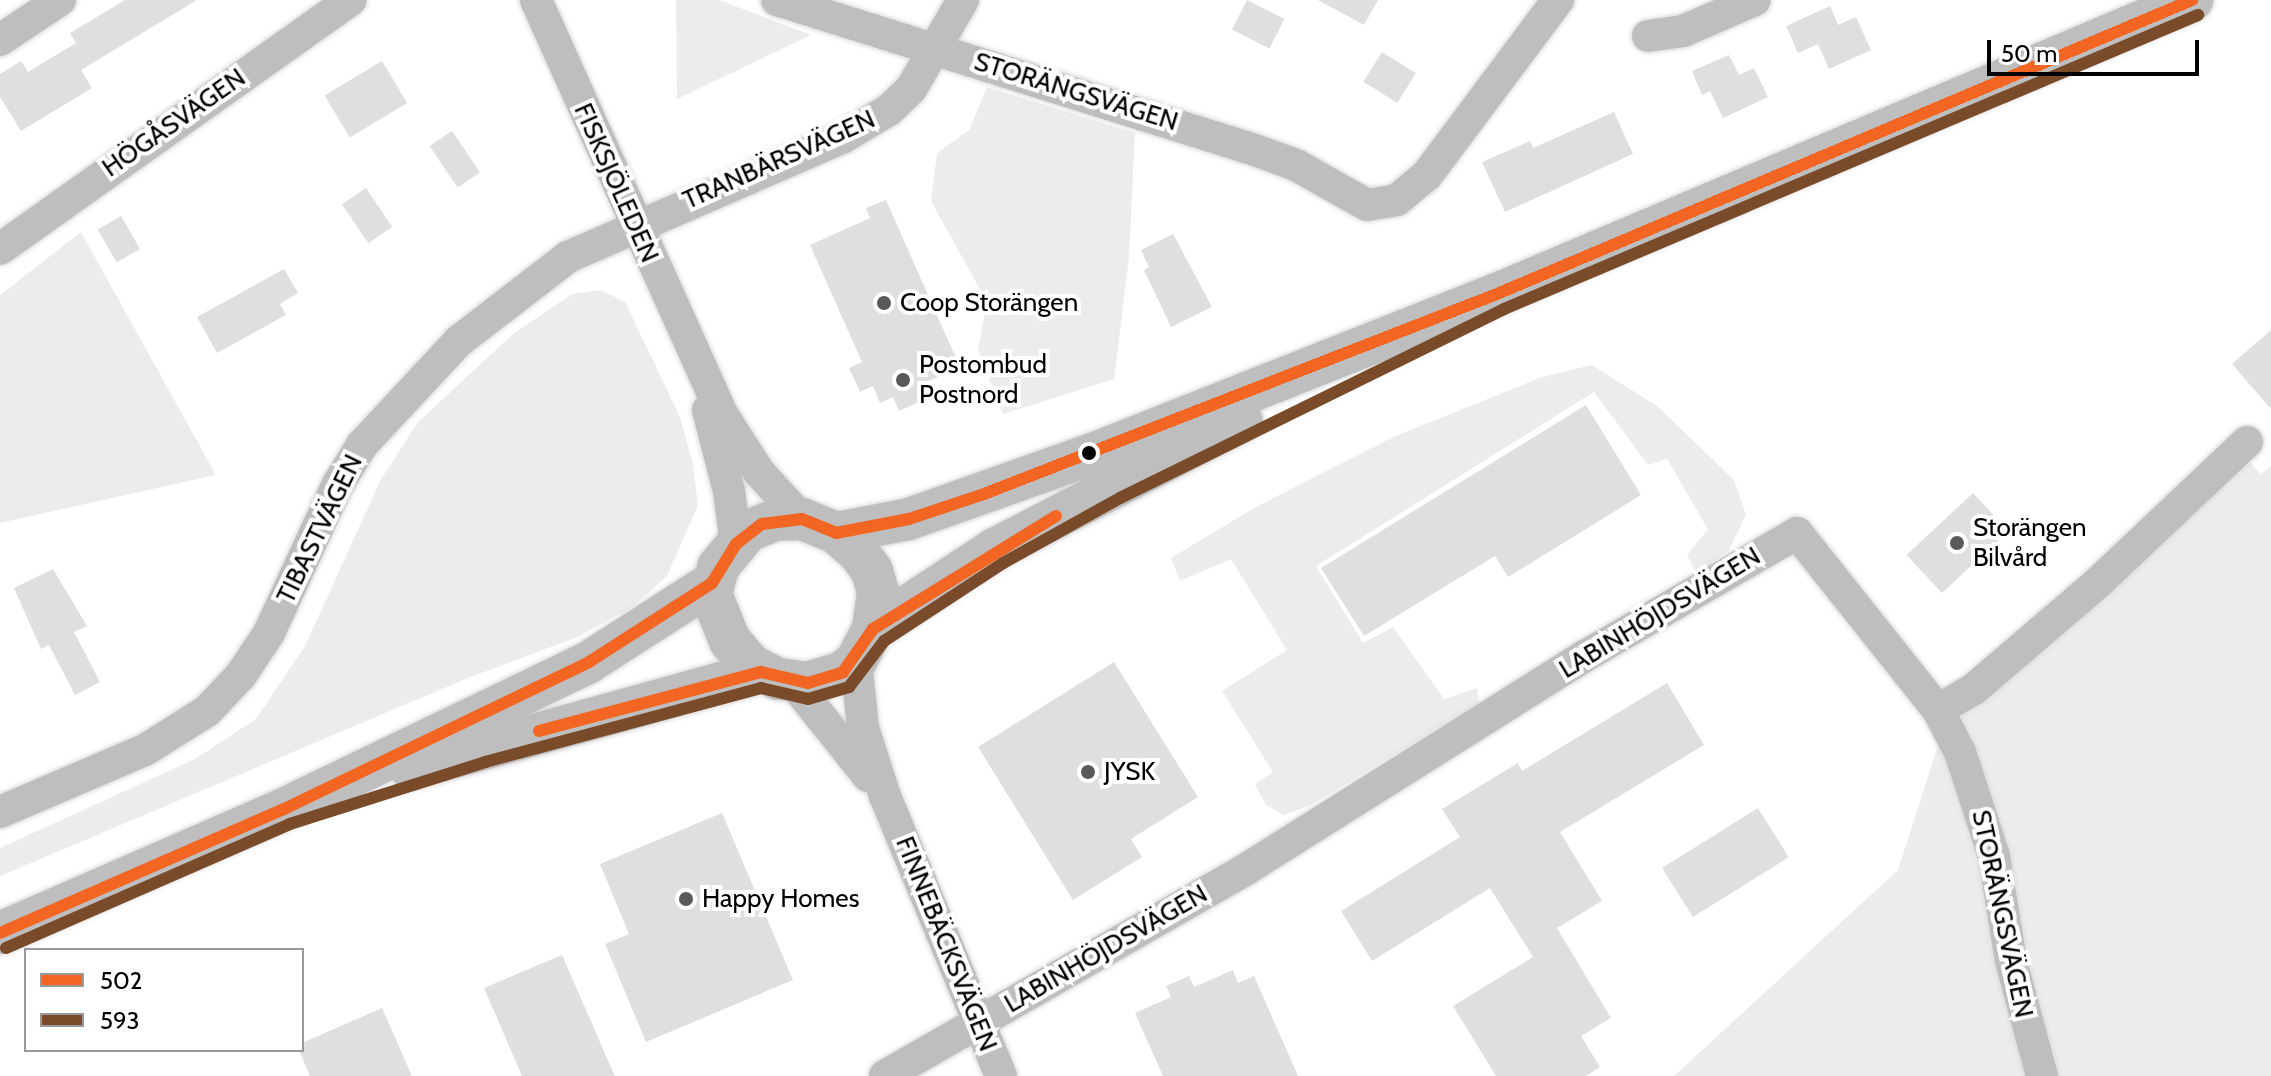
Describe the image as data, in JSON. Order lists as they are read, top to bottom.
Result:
{
  "streets": {
    "street": [
      "STORÄNGSVÄGEN",
      "HÖGÅSVÄGEN",
      "TRANBÄRSVÄGEN",
      "FISKSJÖLEDEN",
      "TIBASTVÄGEN",
      "LABINHÖJDSVÄGEN",
      "FINNEBÄCKSVÄGEN"
    ]
  },
  "crossings": [
    ["STORÄNGSVÄGEN", "TRANBÄRSVÄGEN"],
    ["STORÄNGSVÄGEN", "LABINHÖJDSVÄGEN"],
    ["TRANBÄRSVÄGEN", "FISKSJÖLEDEN"],
    ["TRANBÄRSVÄGEN", "TIBASTVÄGEN"],
    ["FISKSJÖLEDEN", "TIBASTVÄGEN"],
    ["FISKSJÖLEDEN", "FINNEBÄCKSVÄGEN"],
    ["LABINHÖJDSVÄGEN", "FINNEBÄCKSVÄGEN"]
  ],
  "places": [
    "Coop Storängen",
    "Postombud Postnord",
    "Storängen Bilvård",
    "JYSK",
    "Happy Homes"
  ],
  "lines": ["transit line 502", "transit line 593"],
  "legend": ["502", "593"],
  "scale_bar": "50 m"
}
